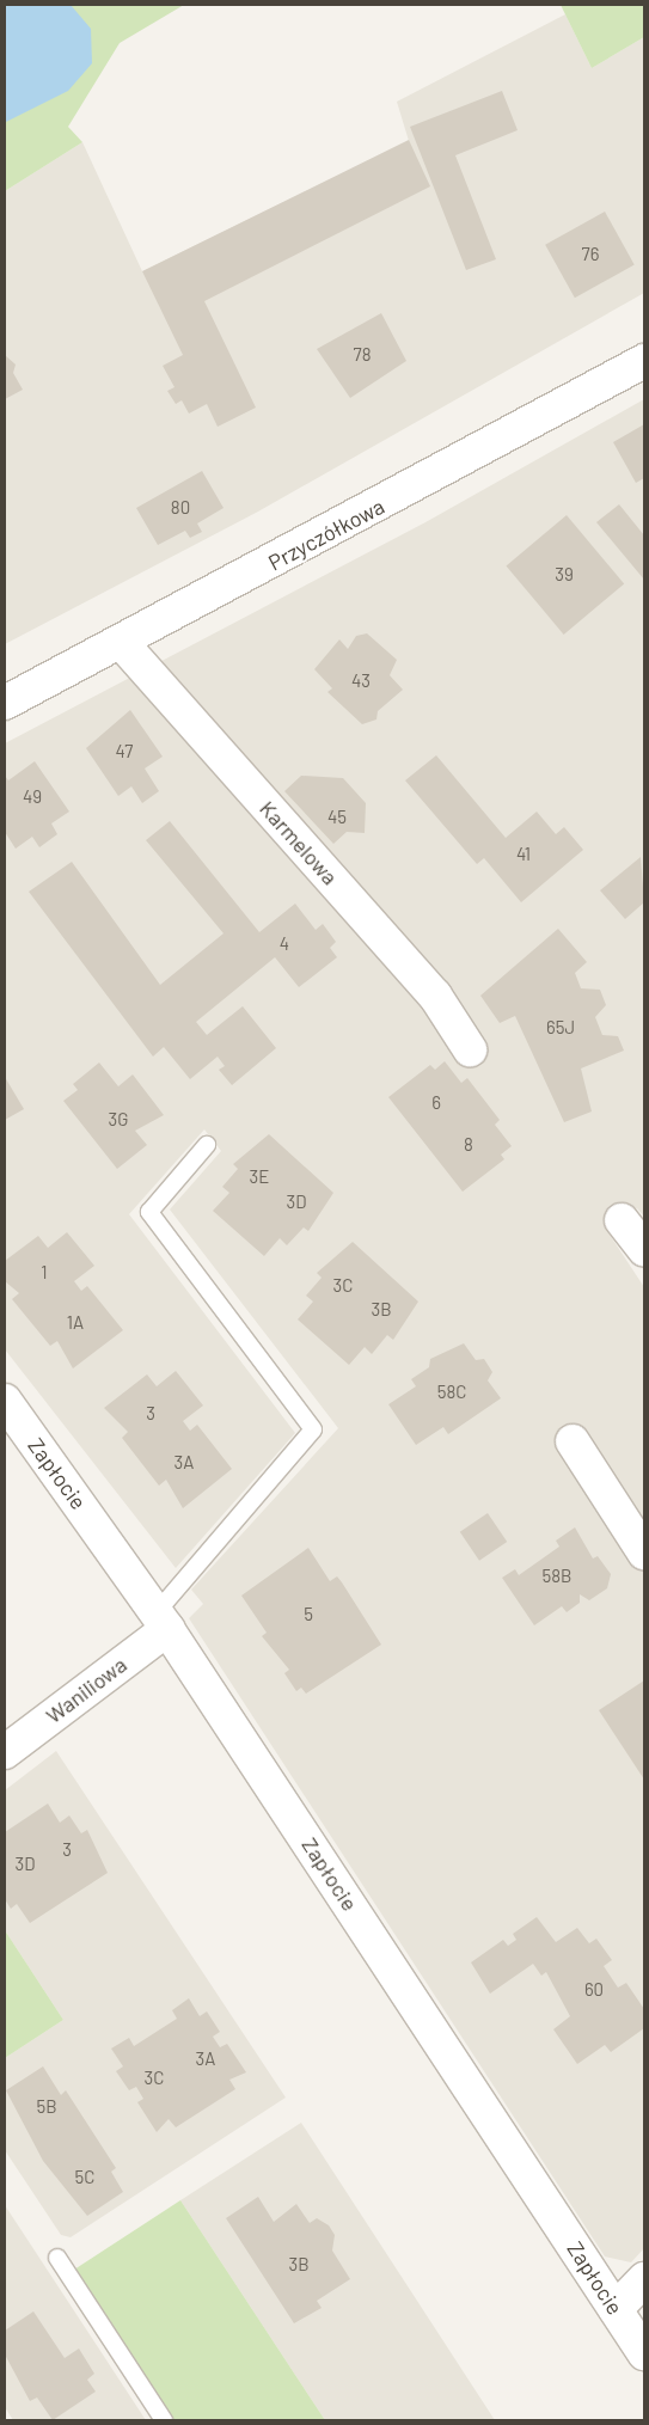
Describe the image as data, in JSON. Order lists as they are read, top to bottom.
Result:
{
  "streets": {
    "street": [
      "Przyczółkowa",
      "Karmelowa",
      "Zapłocie",
      "Waniliowa"
    ]
  },
  "crossings": [
    ["Przyczółkowa", "Karmelowa"],
    ["Zapłocie", "Waniliowa"]
  ],
  "house_numbers": [
    "76",
    "78",
    "80",
    "39",
    "43",
    "47",
    "49",
    "45",
    "41",
    "4",
    "65J",
    "6",
    "3G",
    "8",
    "3E",
    "3D",
    "1",
    "3C",
    "3B",
    "1A",
    "58C",
    "3",
    "3A",
    "58B",
    "5",
    "3",
    "3D",
    "60",
    "3A",
    "3C",
    "5B",
    "5C",
    "3B"
  ]
}
